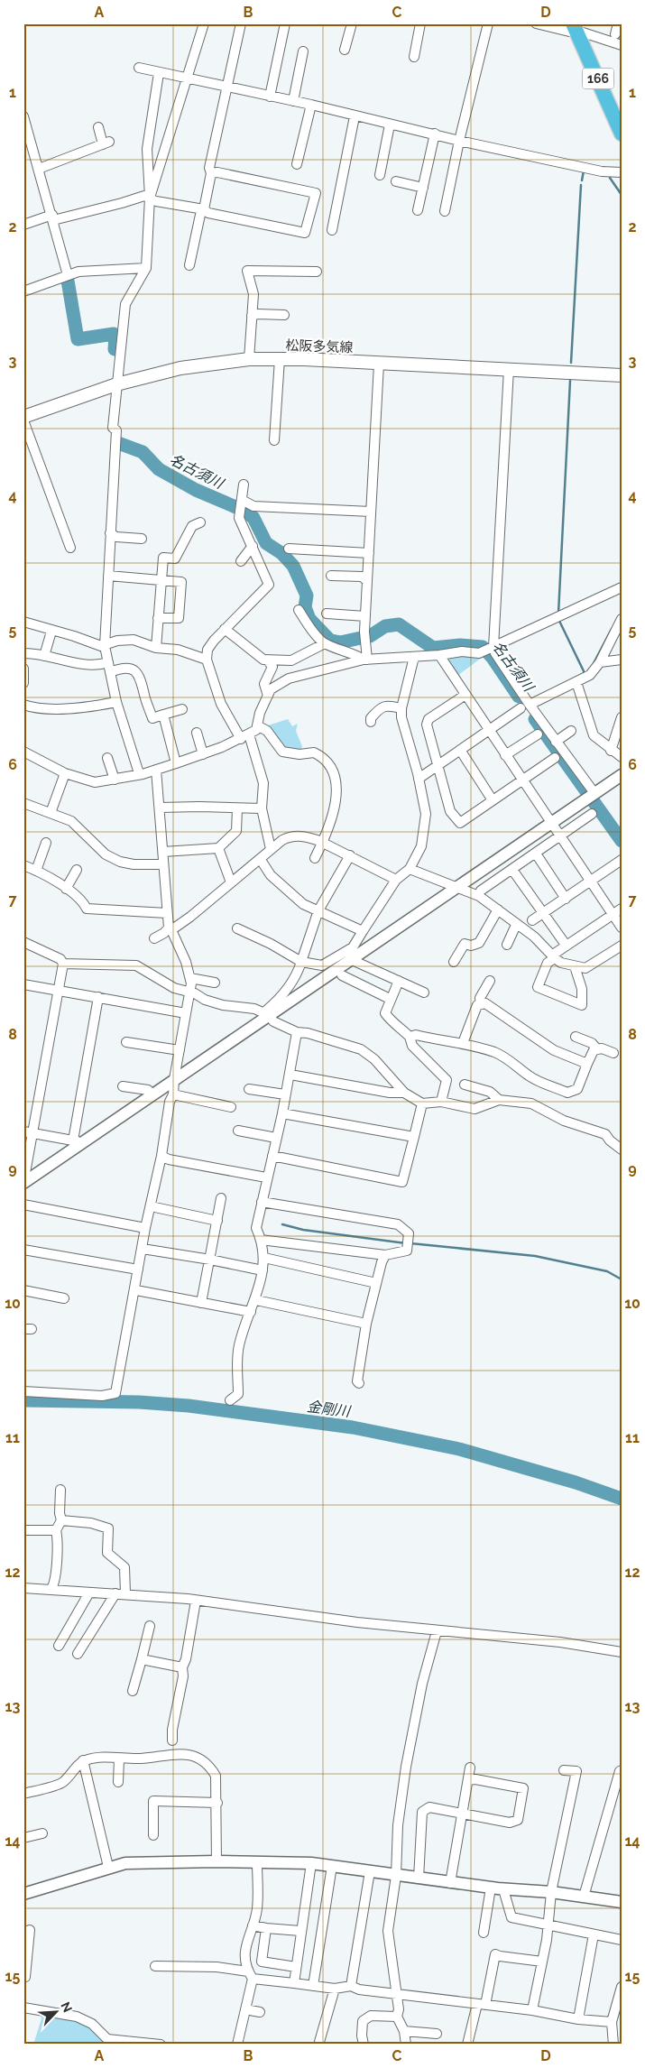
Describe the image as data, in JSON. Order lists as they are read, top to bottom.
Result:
{
  "streets": {
    "highway": ["166"],
    "main road": ["松阪多気線"]
  },
  "water": ["名古須川", "金剛川"],
  "north": "top right",
  "grid": {
    "columns": [
      "A",
      "B",
      "C",
      "D"
    ],
    "rows": [
      "1",
      "2",
      "3",
      "4",
      "5",
      "6",
      "7",
      "8",
      "9",
      "10",
      "11",
      "12",
      "13",
      "14",
      "15"
    ]
  }
}
